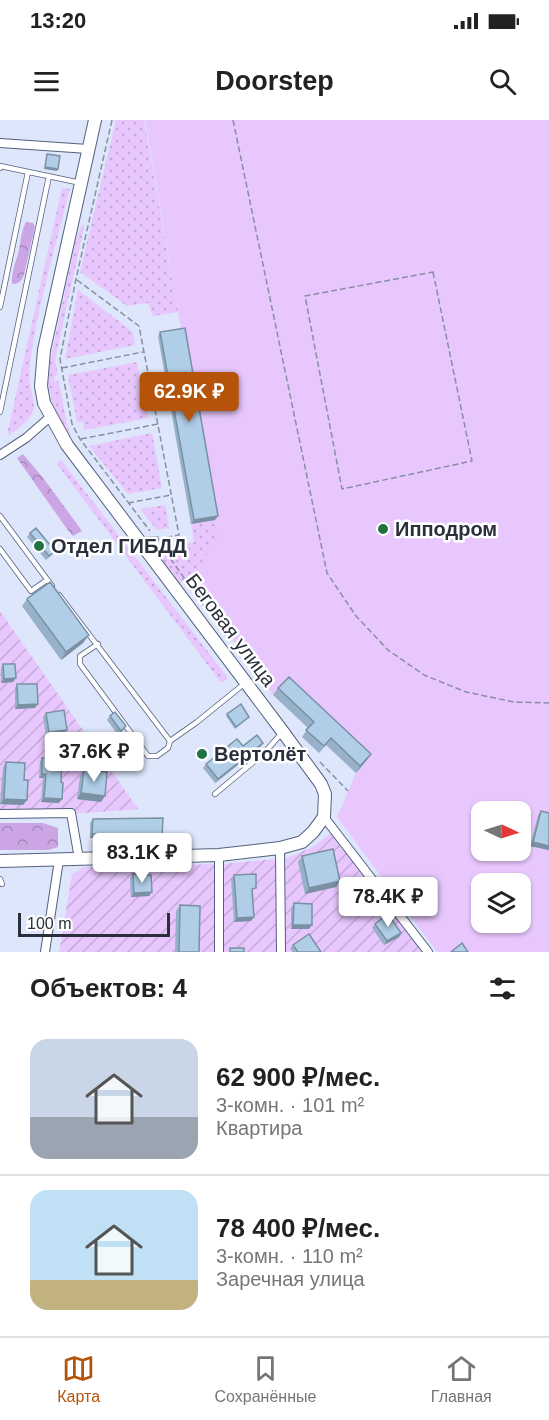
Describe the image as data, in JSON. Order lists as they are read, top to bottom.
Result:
{
  "streets": {
    "street": ["Беговая улица"]
  },
  "places": ["Ипподром", "Отдел ГИБДД", "Вертолёт"],
  "scale_bar": "100 m",
  "north": "right",
  "page": {
    "status": "13:20",
    "header": "Doorstep",
    "price": [
      "62.9K ₽",
      "37.6K ₽",
      "83.1K ₽",
      "78.4K ₽"
    ],
    "scale": "100 m",
    "heading": "Объектов: 4",
    "list": [
      {
        "name": "62 900 ₽/мес.",
        "note": "3-комн. · 101 m² · Квартира"
      },
      {
        "name": "78 400 ₽/мес.",
        "note": "3-комн. · 110 m² · Заречная улица"
      }
    ],
    "tabs": ["Карта", "Сохранённые", "Главная"]
  }
}
